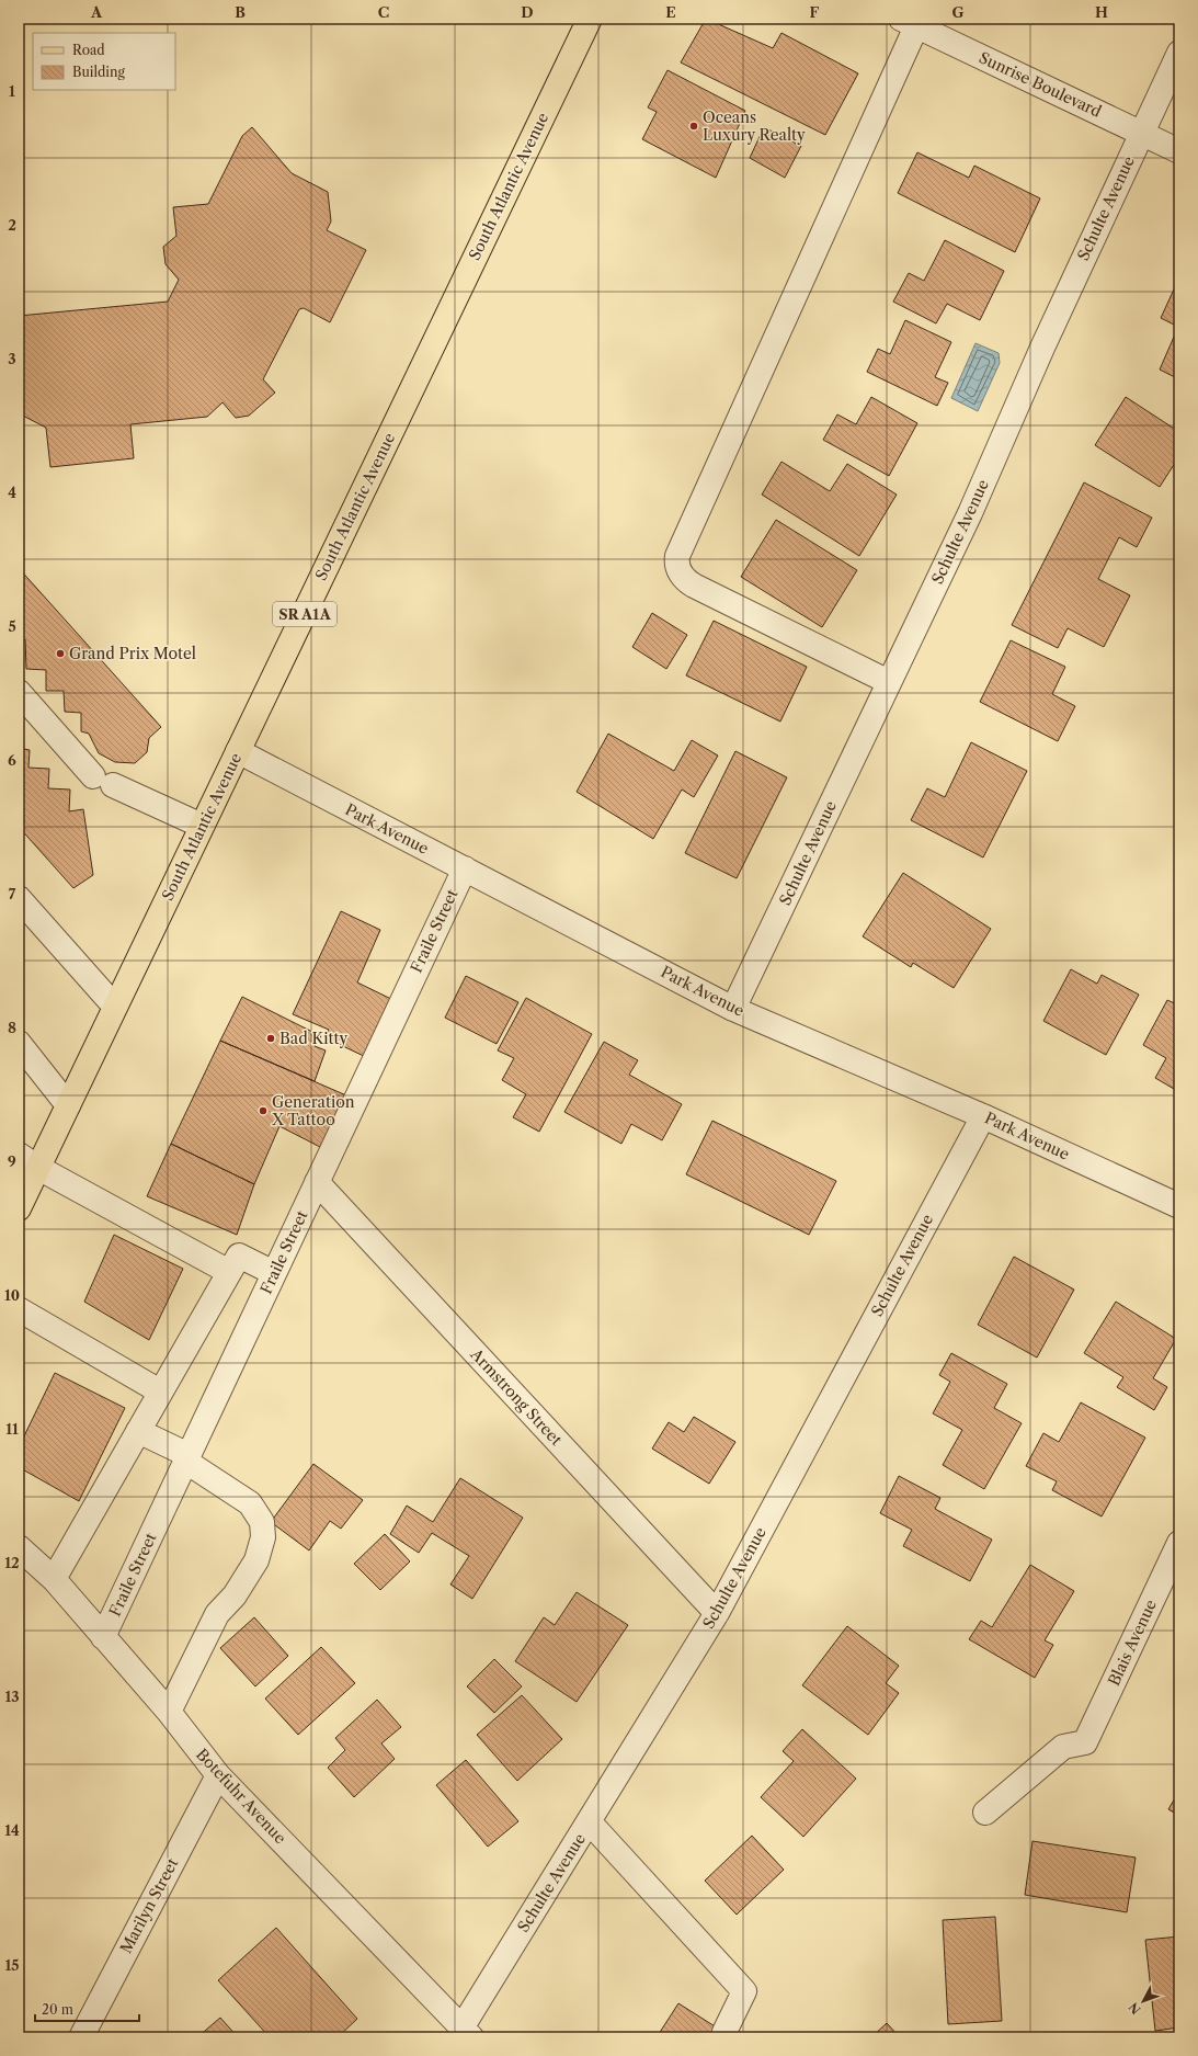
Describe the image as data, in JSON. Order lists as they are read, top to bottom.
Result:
{
  "streets": {
    "main road": ["South Atlantic Avenue", "SR A1A"],
    "street": [
      "Sunrise Boulevard",
      "Schulte Avenue",
      "Park Avenue",
      "Fraile Street",
      "Armstrong Street",
      "Blais Avenue",
      "Botefuhr Avenue",
      "Marilyn Street"
    ]
  },
  "crossings": [
    ["Sunrise Boulevard", "Schulte Avenue"],
    ["South Atlantic Avenue", "Park Avenue"],
    ["Schulte Avenue", "Park Avenue"],
    ["Schulte Avenue", "Armstrong Street"],
    ["Schulte Avenue", "Botefuhr Avenue"],
    ["Park Avenue", "Fraile Street"],
    ["Fraile Street", "Armstrong Street"],
    ["Fraile Street", "Botefuhr Avenue"],
    ["Botefuhr Avenue", "Marilyn Street"]
  ],
  "places": [
    "Oceans Luxury Realty",
    "Grand Prix Motel",
    "Bad Kitty",
    "Generation X Tattoo"
  ],
  "legend": ["Road", "Building"],
  "scale_bar": "20 m",
  "north": "bottom left",
  "grid": {
    "columns": [
      "A",
      "B",
      "C",
      "D",
      "E",
      "F",
      "G",
      "H"
    ],
    "rows": [
      "1",
      "2",
      "3",
      "4",
      "5",
      "6",
      "7",
      "8",
      "9",
      "10",
      "11",
      "12",
      "13",
      "14",
      "15"
    ]
  }
}
